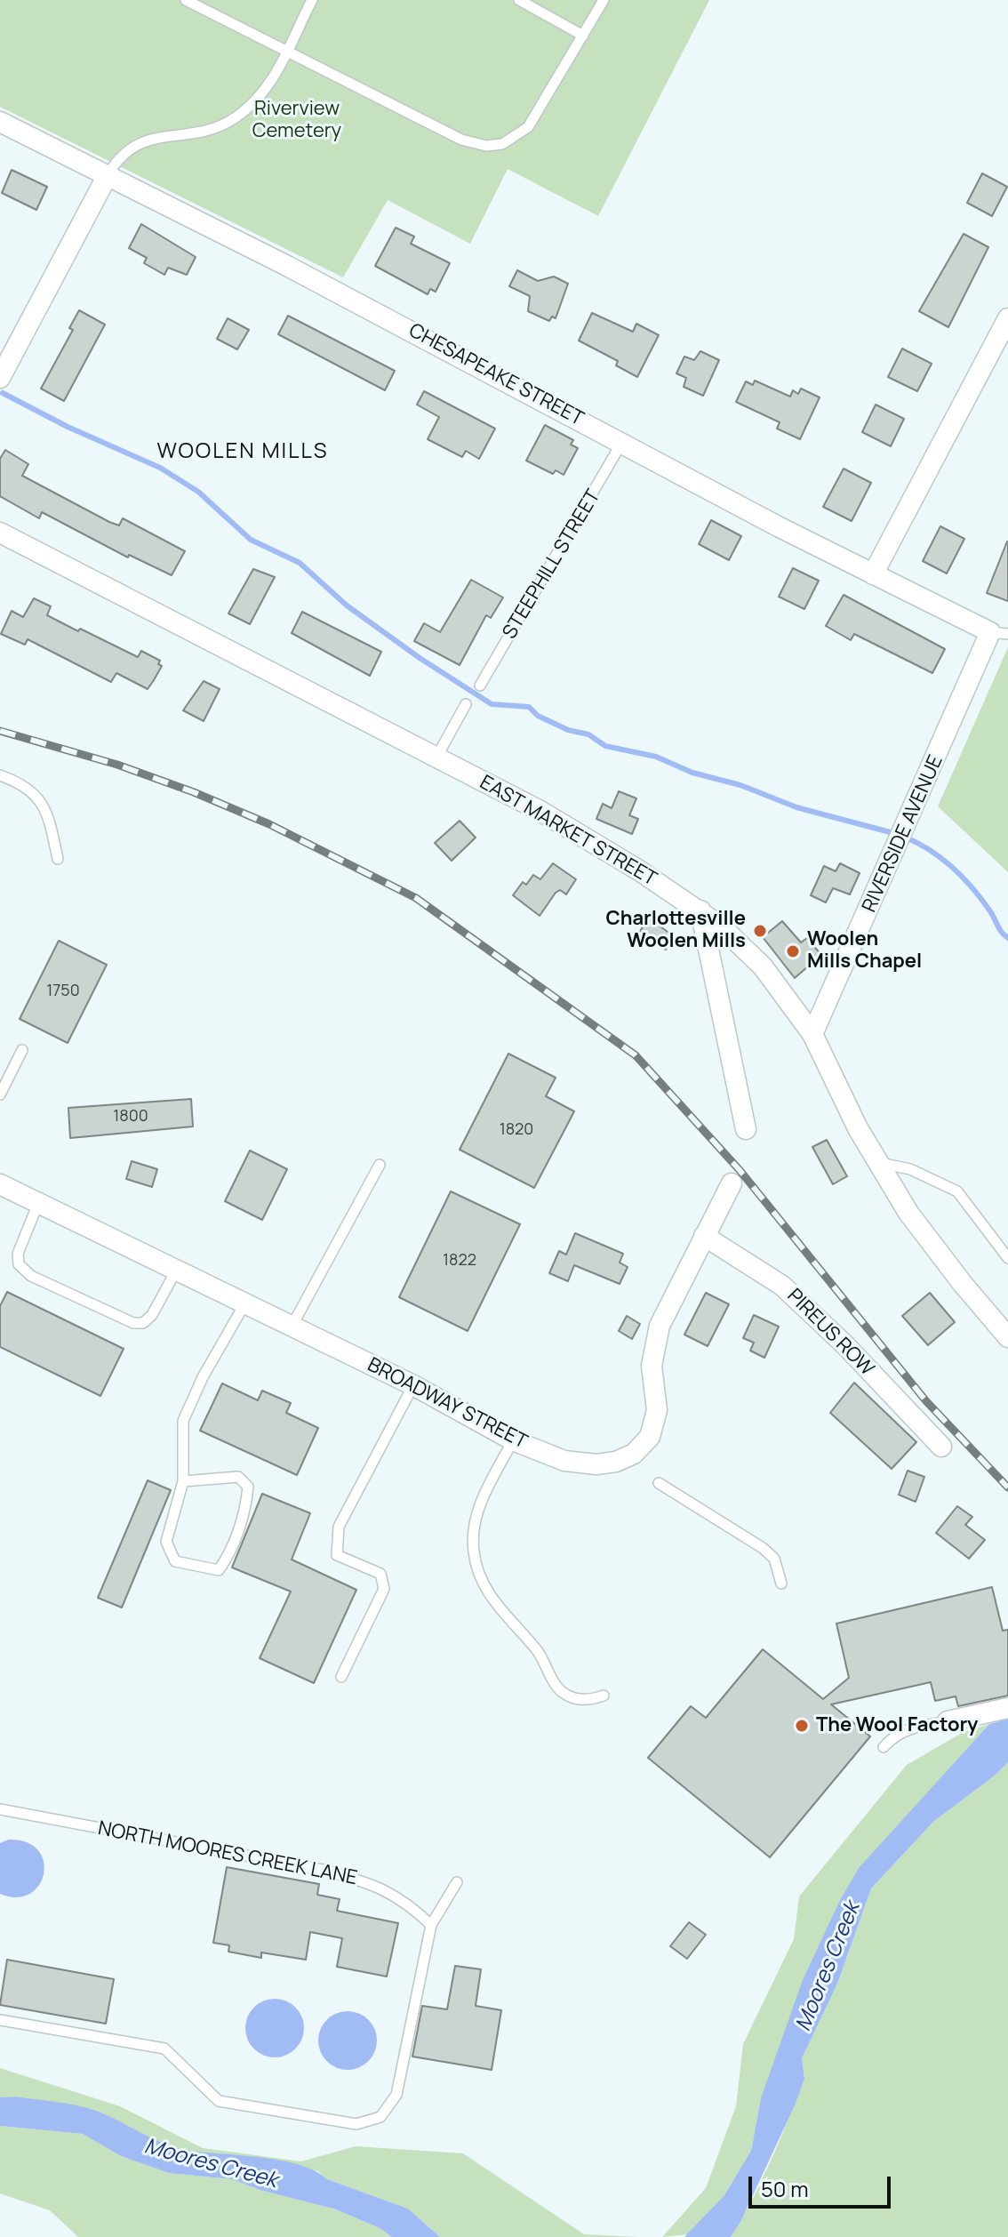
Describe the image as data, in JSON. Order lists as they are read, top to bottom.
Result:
{
  "streets": {
    "street": [
      "CHESAPEAKE STREET",
      "EAST MARKET STREET",
      "RIVERSIDE AVENUE",
      "PIREUS ROW",
      "BROADWAY STREET"
    ],
    "lane": ["STEEPHILL STREET", "NORTH MOORES CREEK LANE"]
  },
  "crossings": [
    ["CHESAPEAKE STREET", "STEEPHILL STREET"],
    ["CHESAPEAKE STREET", "RIVERSIDE AVENUE"],
    ["EAST MARKET STREET", "RIVERSIDE AVENUE"],
    ["PIREUS ROW", "BROADWAY STREET"]
  ],
  "districts": ["WOOLEN MILLS"],
  "water": ["Moores Creek"],
  "parks": ["Riverview Cemetery"],
  "places": ["Charlottesville Woolen Mills", "Woolen Mills Chapel", "The Wool Factory"],
  "house_numbers": [
    "1750",
    "1800",
    "1820",
    "1822"
  ],
  "scale_bar": "50 m"
}
